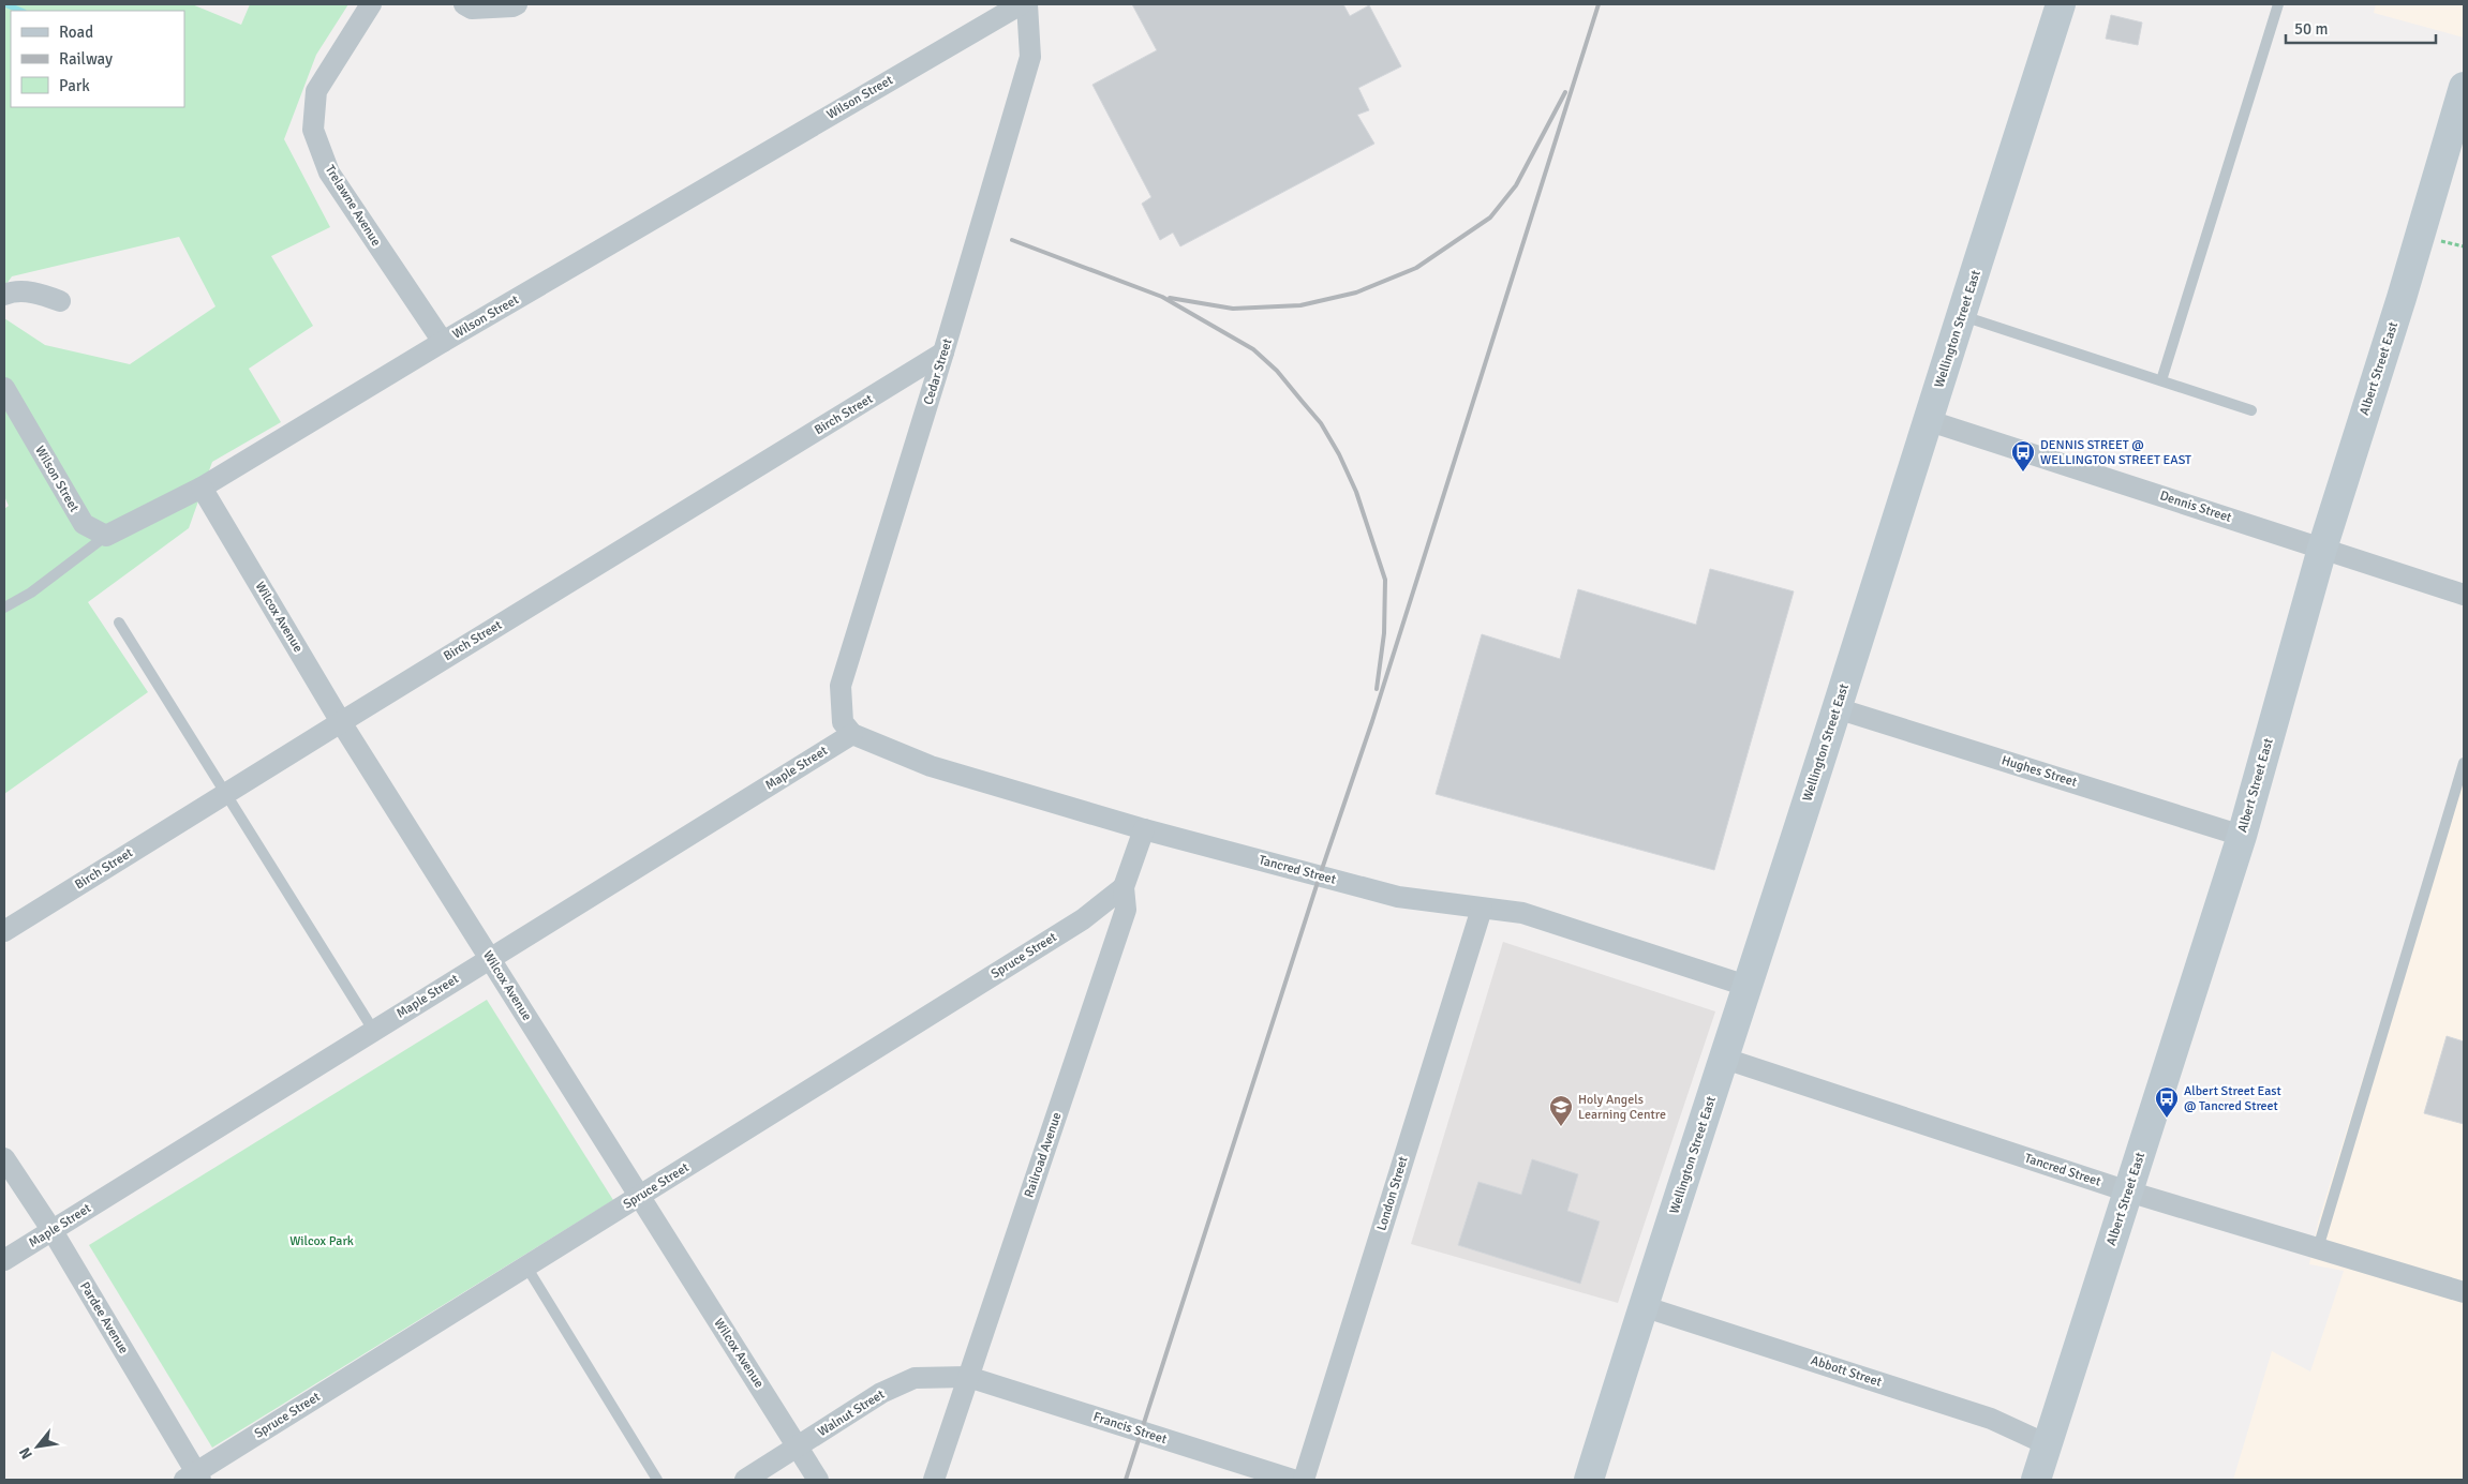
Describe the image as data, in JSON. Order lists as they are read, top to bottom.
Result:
{
  "streets": {
    "main road": ["Wellington Street East", "Albert Street East"],
    "street": [
      "Wilson Street",
      "Trelawne Avenue",
      "Cedar Street",
      "Birch Street",
      "Dennis Street",
      "Wilcox Avenue",
      "Maple Street",
      "Hughes Street",
      "Tancred Street",
      "Spruce Street",
      "Railroad Avenue",
      "London Street",
      "Pardee Avenue",
      "Abbott Street",
      "Walnut Street",
      "Francis Street"
    ]
  },
  "crossings": [
    ["Wilson Street", "Trelawne Avenue"],
    ["Wilson Street", "Wilcox Avenue"],
    ["Wellington Street East", "Dennis Street"],
    ["Wellington Street East", "Hughes Street"],
    ["Wellington Street East", "Tancred Street"],
    ["Wellington Street East", "Abbott Street"],
    ["Albert Street East", "Dennis Street"],
    ["Albert Street East", "Hughes Street"],
    ["Albert Street East", "Tancred Street"],
    ["Albert Street East", "Abbott Street"],
    ["Cedar Street", "Birch Street"],
    ["Cedar Street", "Maple Street"],
    ["Cedar Street", "Tancred Street"],
    ["Birch Street", "Wilcox Avenue"],
    ["Wilcox Avenue", "Maple Street"],
    ["Wilcox Avenue", "Spruce Street"],
    ["Wilcox Avenue", "Walnut Street"],
    ["Maple Street", "Tancred Street"],
    ["Maple Street", "Pardee Avenue"],
    ["Tancred Street", "Railroad Avenue"],
    ["Tancred Street", "London Street"],
    ["Spruce Street", "Railroad Avenue"],
    ["Spruce Street", "Pardee Avenue"],
    ["Railroad Avenue", "Walnut Street"],
    ["Railroad Avenue", "Francis Street"],
    ["Walnut Street", "Francis Street"]
  ],
  "parks": ["Wilcox Park"],
  "places": {
    "bus stop": ["DENNIS STREET @ WELLINGTON STREET EAST", "Albert Street East @ Tancred Street"],
    "school or university": ["Holy Angels Learning Centre"]
  },
  "legend": ["Road", "Railway", "Park"],
  "scale_bar": "50 m",
  "north": "bottom left"
}
